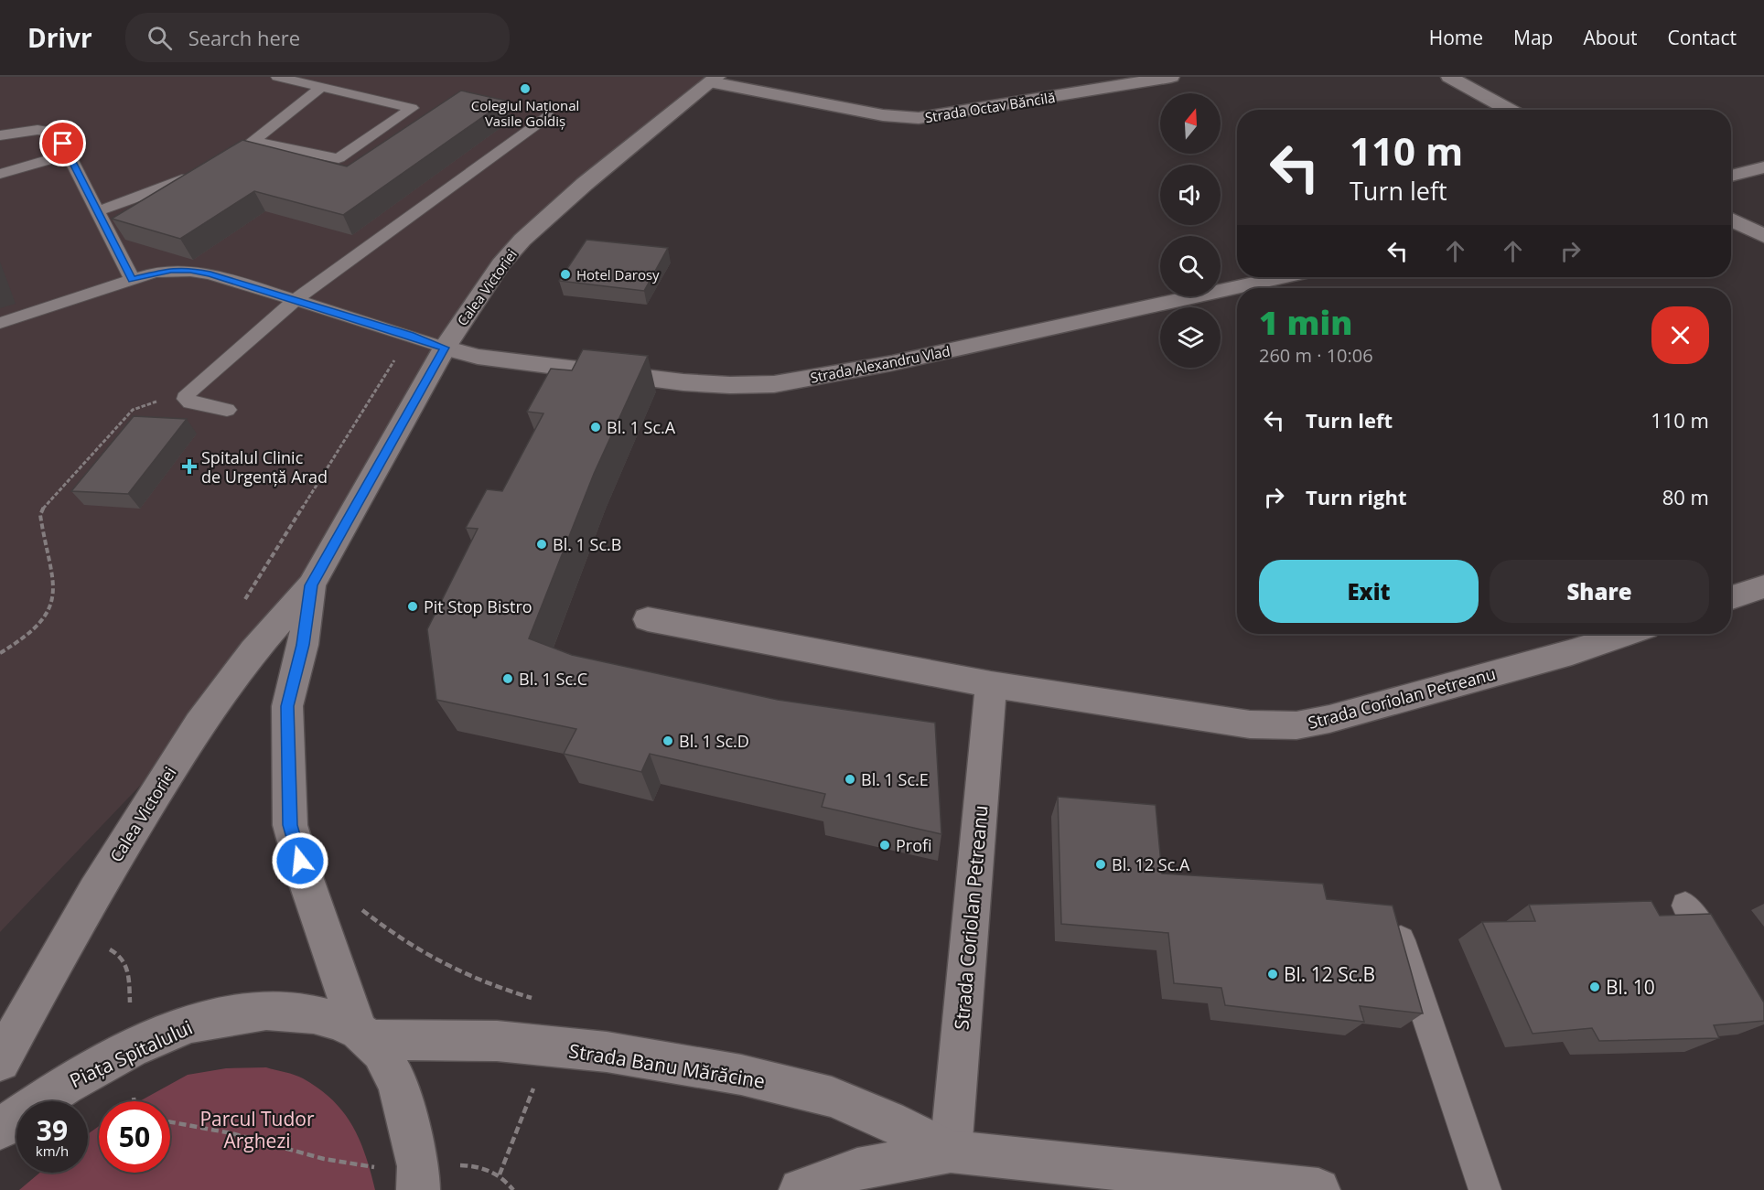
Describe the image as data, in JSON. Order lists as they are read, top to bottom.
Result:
{
  "streets": {
    "street": [
      "Strada Octav Băncilă",
      "Calea Victoriei",
      "Strada Alexandru Vlad",
      "Strada Coriolan Petreanu",
      "Piața Spitalului",
      "Strada Banu Mărăcine"
    ]
  },
  "crossings": [
    ["Strada Octav Băncilă", "Calea Victoriei"],
    ["Calea Victoriei", "Strada Alexandru Vlad"],
    ["Calea Victoriei", "Piața Spitalului"],
    ["Calea Victoriei", "Strada Banu Mărăcine"],
    ["Strada Coriolan Petreanu", "Strada Banu Mărăcine"],
    ["Piața Spitalului", "Strada Banu Mărăcine"]
  ],
  "parks": ["Parcul Tudor Arghezi"],
  "places": {
    "other": [
      "Colegiul Național Vasile Goldiș",
      "Hotel Darosy",
      "Bl. 1 Sc.A",
      "Bl. 1 Sc.B",
      "Pit Stop Bistro",
      "Bl. 1 Sc.C",
      "Bl. 1 Sc.D",
      "Bl. 1 Sc.E",
      "Profi",
      "Bl. 12 Sc.A",
      "Bl. 12 Sc.B",
      "Bl. 10"
    ],
    "health": ["Spitalul Clinic de Urgență Arad"]
  },
  "north": "top",
  "page": {
    "header": "Drivr",
    "search": "Search here",
    "nav": [
      "Home",
      "Map",
      "About",
      "Contact"
    ],
    "turn": ["110 m", "Turn left"],
    "heading": ["1 min", "260 m · 10:06"],
    "list": [
      {
        "name": "Turn left",
        "value": "110 m"
      },
      {
        "name": "Turn right",
        "value": "80 m"
      }
    ],
    "buttons": ["Exit", "Share"],
    "speed": "39 km/h",
    "limit": "50"
  }
}
